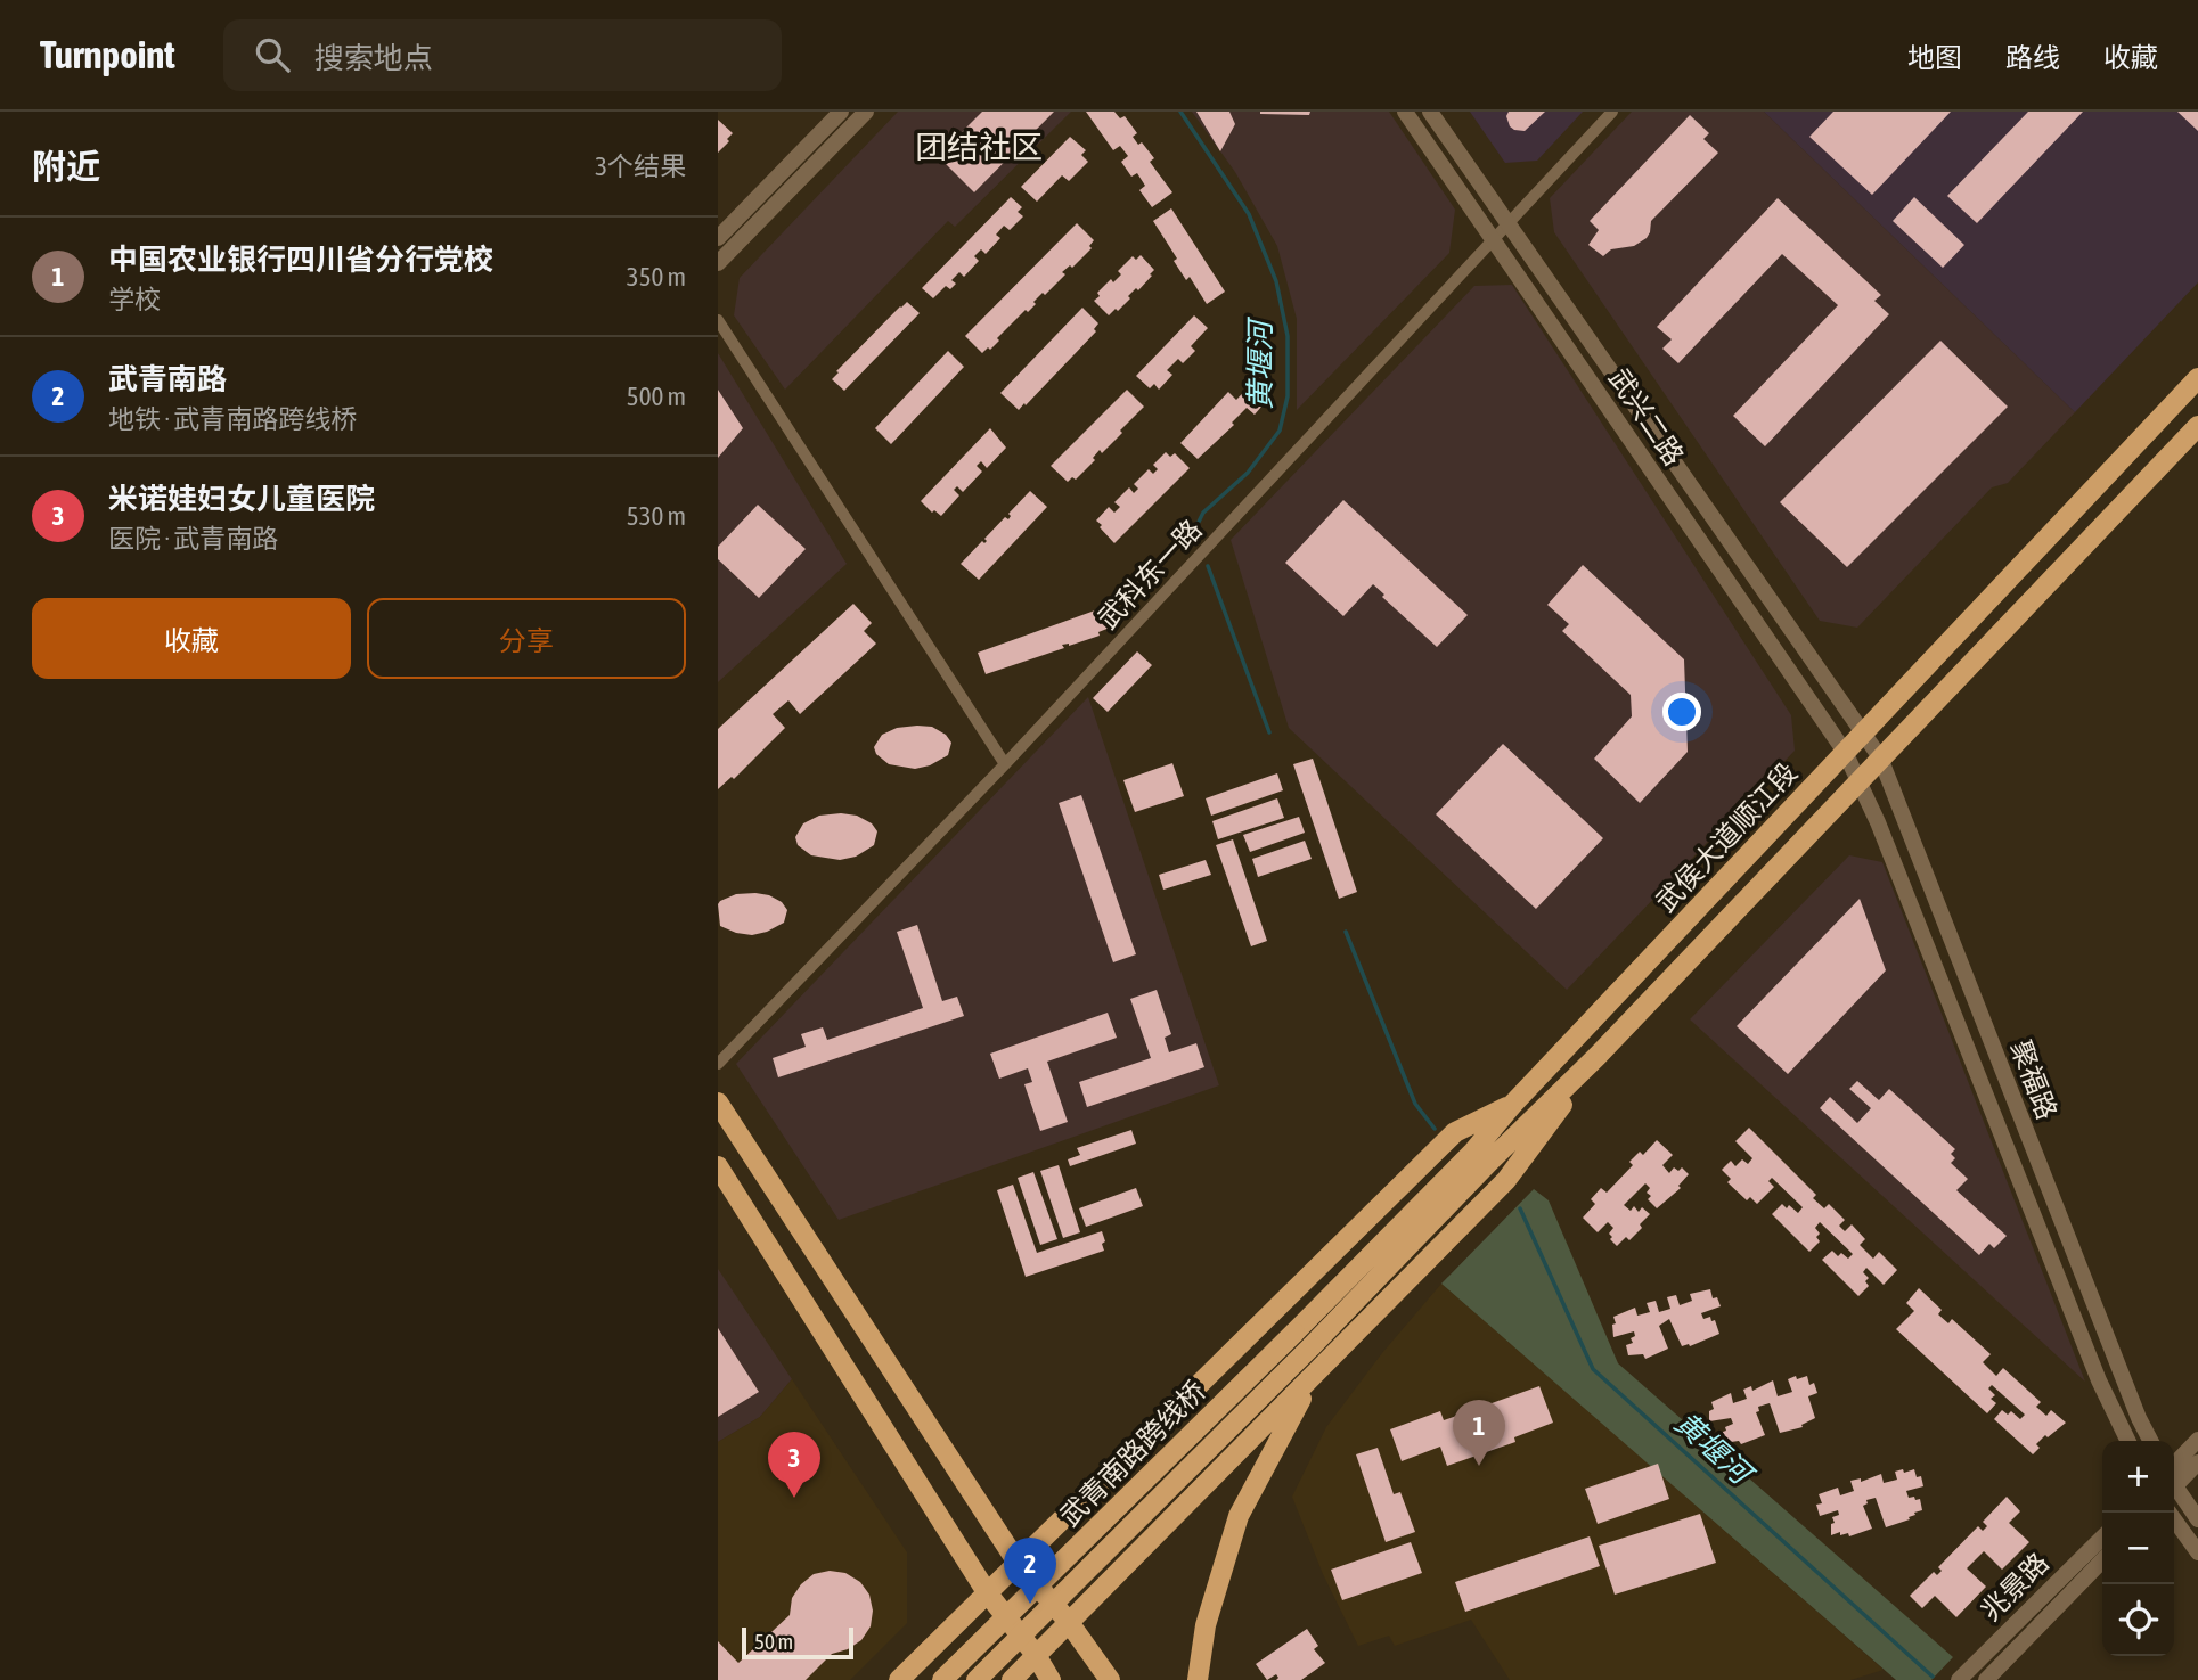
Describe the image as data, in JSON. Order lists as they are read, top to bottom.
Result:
{
  "streets": {
    "main road": ["武侯大道顺江段", "武青南路跨线桥"],
    "street": [
      "武兴二路",
      "武科东一路",
      "聚福路",
      "兆景路"
    ]
  },
  "crossings": [
    ["武兴二路", "武科东一路"],
    ["武兴二路", "武侯大道顺江段"],
    ["武科东一路", "聚福路"],
    ["武侯大道顺江段", "聚福路"],
    ["武侯大道顺江段", "武青南路跨线桥"]
  ],
  "districts": ["团结社区"],
  "water": ["黄堰河"],
  "scale_bar": "50 m",
  "page": {
    "header": "Turnpoint",
    "search": "搜索地点",
    "nav": ["地图", "路线", "收藏"],
    "heading": ["附近", "3个结果"],
    "list": [
      {
        "mark": "1",
        "name": "中国农业银行四川省分行党校",
        "note": "学校",
        "value": "350 m"
      },
      {
        "mark": "2",
        "name": "武青南路",
        "note": "地铁 · 武青南路跨线桥",
        "value": "500 m"
      },
      {
        "mark": "3",
        "name": "米诺娃妇女儿童医院",
        "note": "医院 · 武青南路",
        "value": "530 m"
      }
    ],
    "buttons": ["收藏", "分享"],
    "pins": ["1", "3", "2"],
    "map_buttons": ["+", "−"],
    "scale": "50 m"
  }
}
